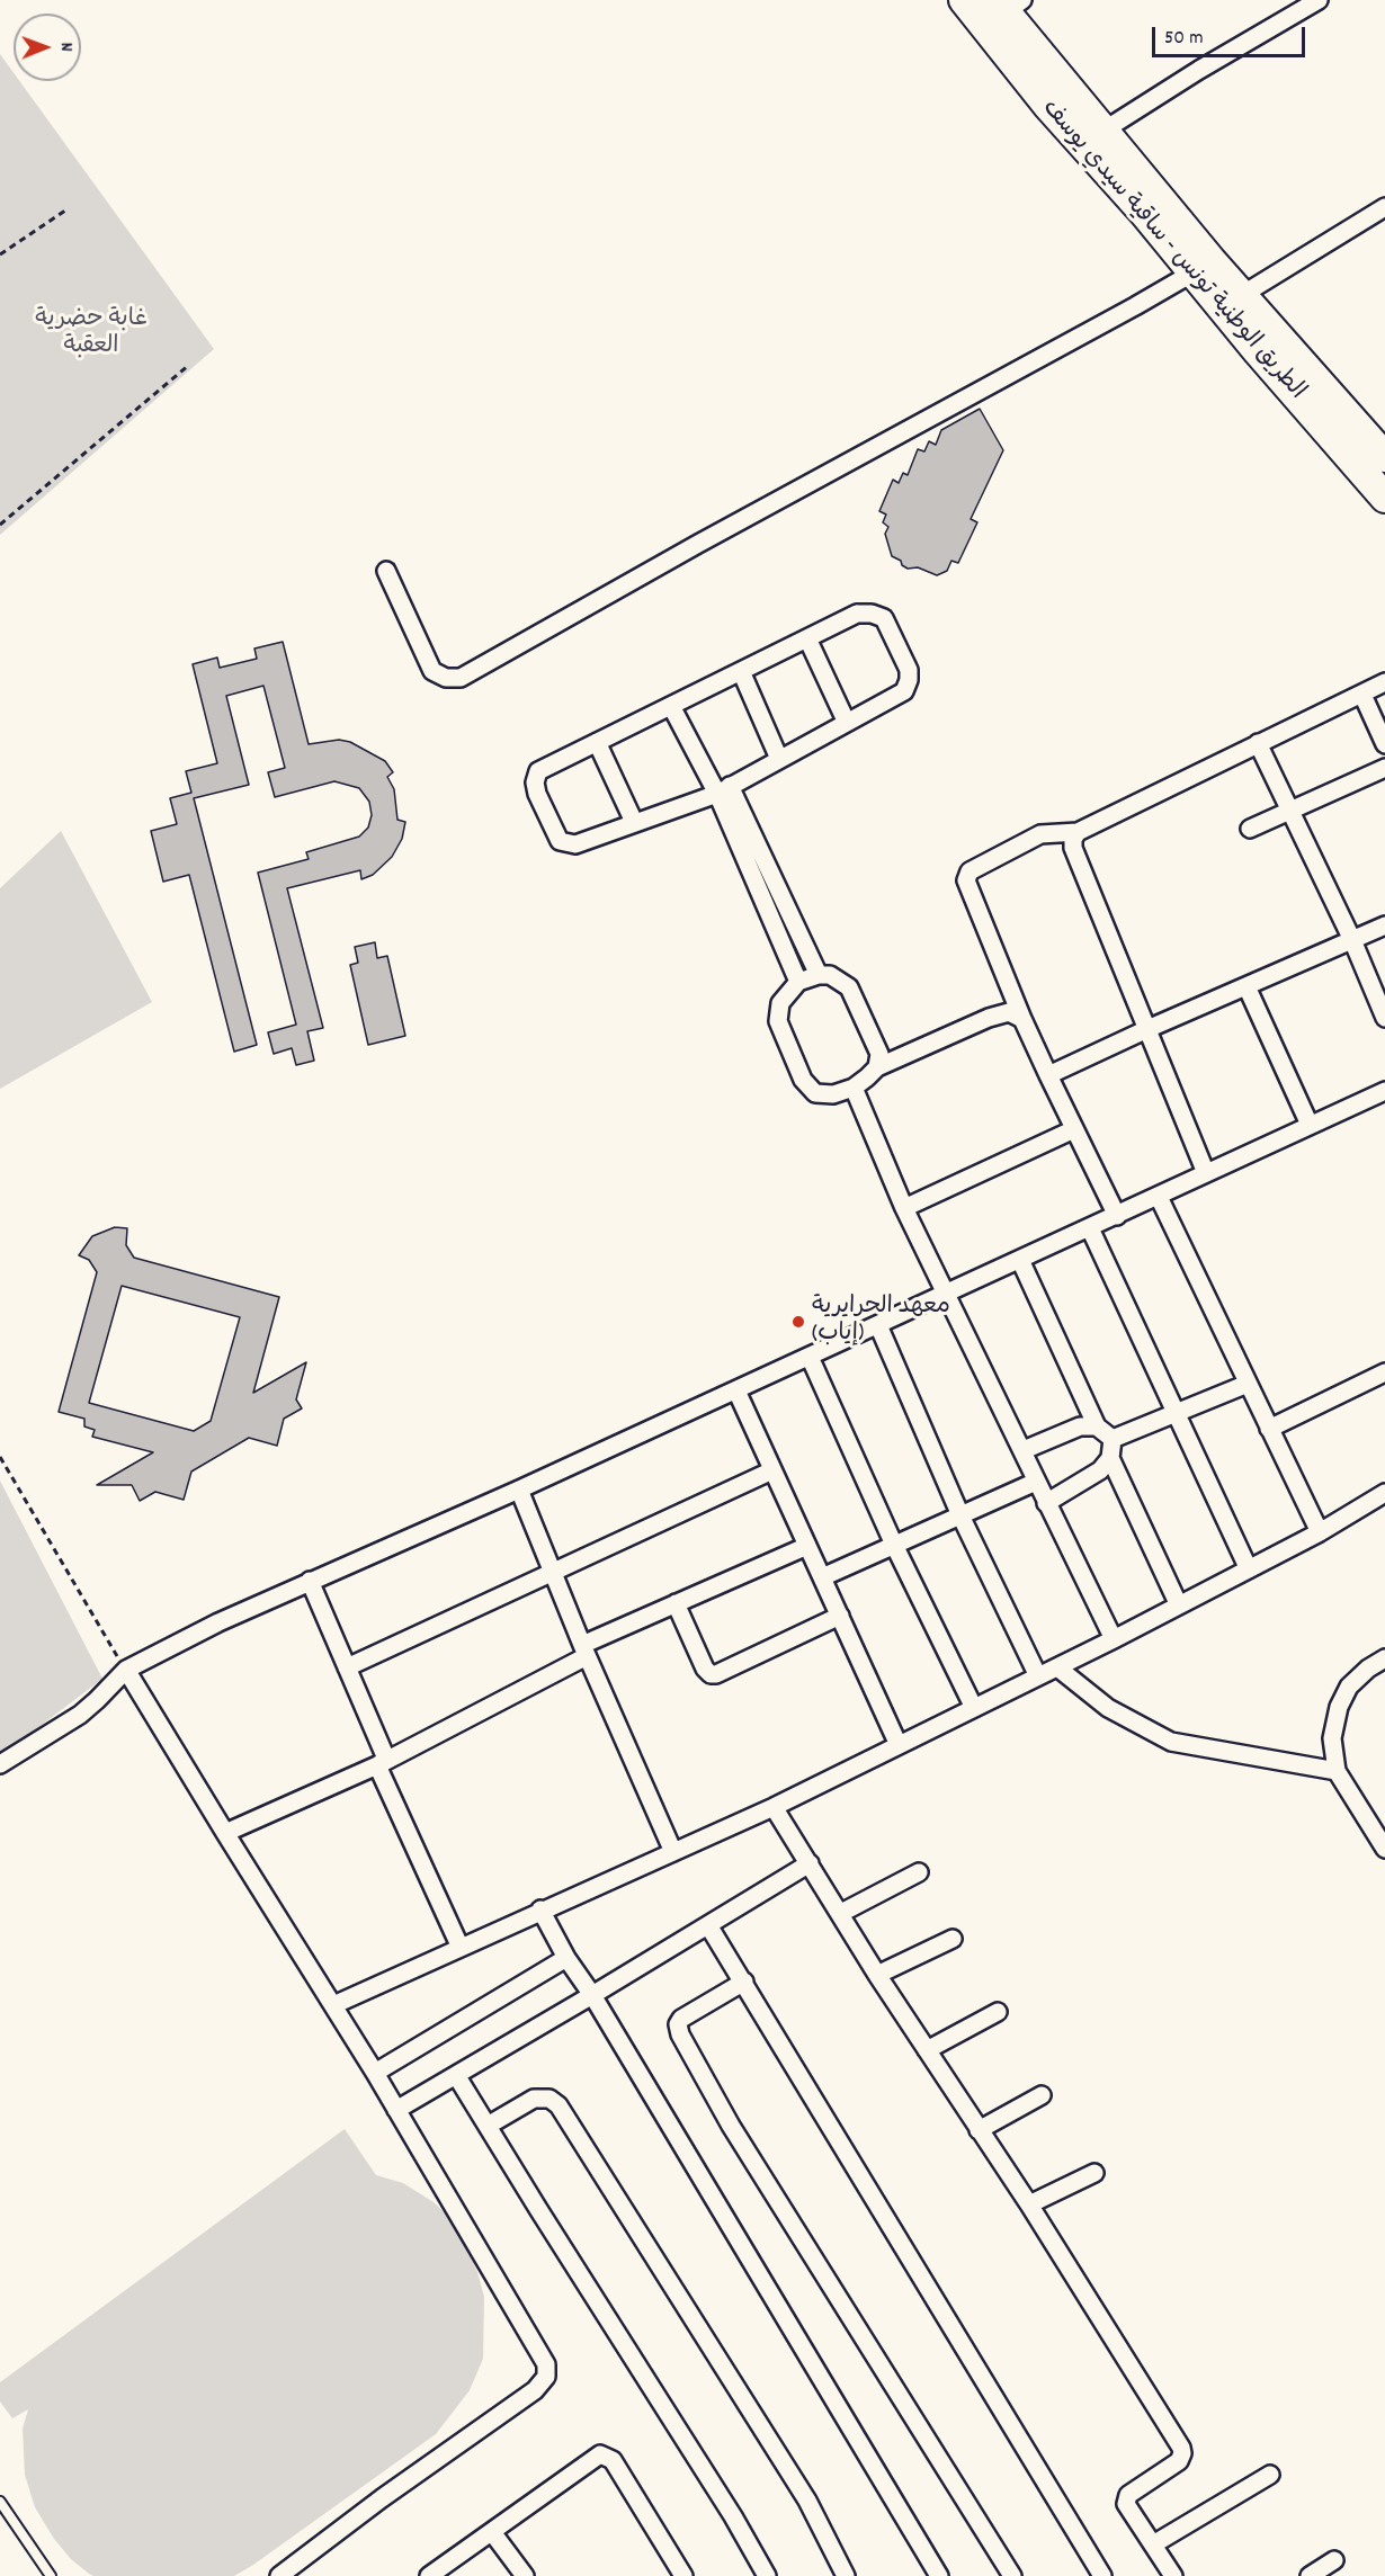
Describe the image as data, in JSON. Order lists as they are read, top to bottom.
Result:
{
  "streets": {
    "highway": ["الطريق الوطنية تونس - ساقية سيدي يوسف"]
  },
  "parks": ["غابة حضرية العقبة"],
  "places": ["معهد الحرايرية (إياب)"],
  "scale_bar": "50 m",
  "north": "right"
}
